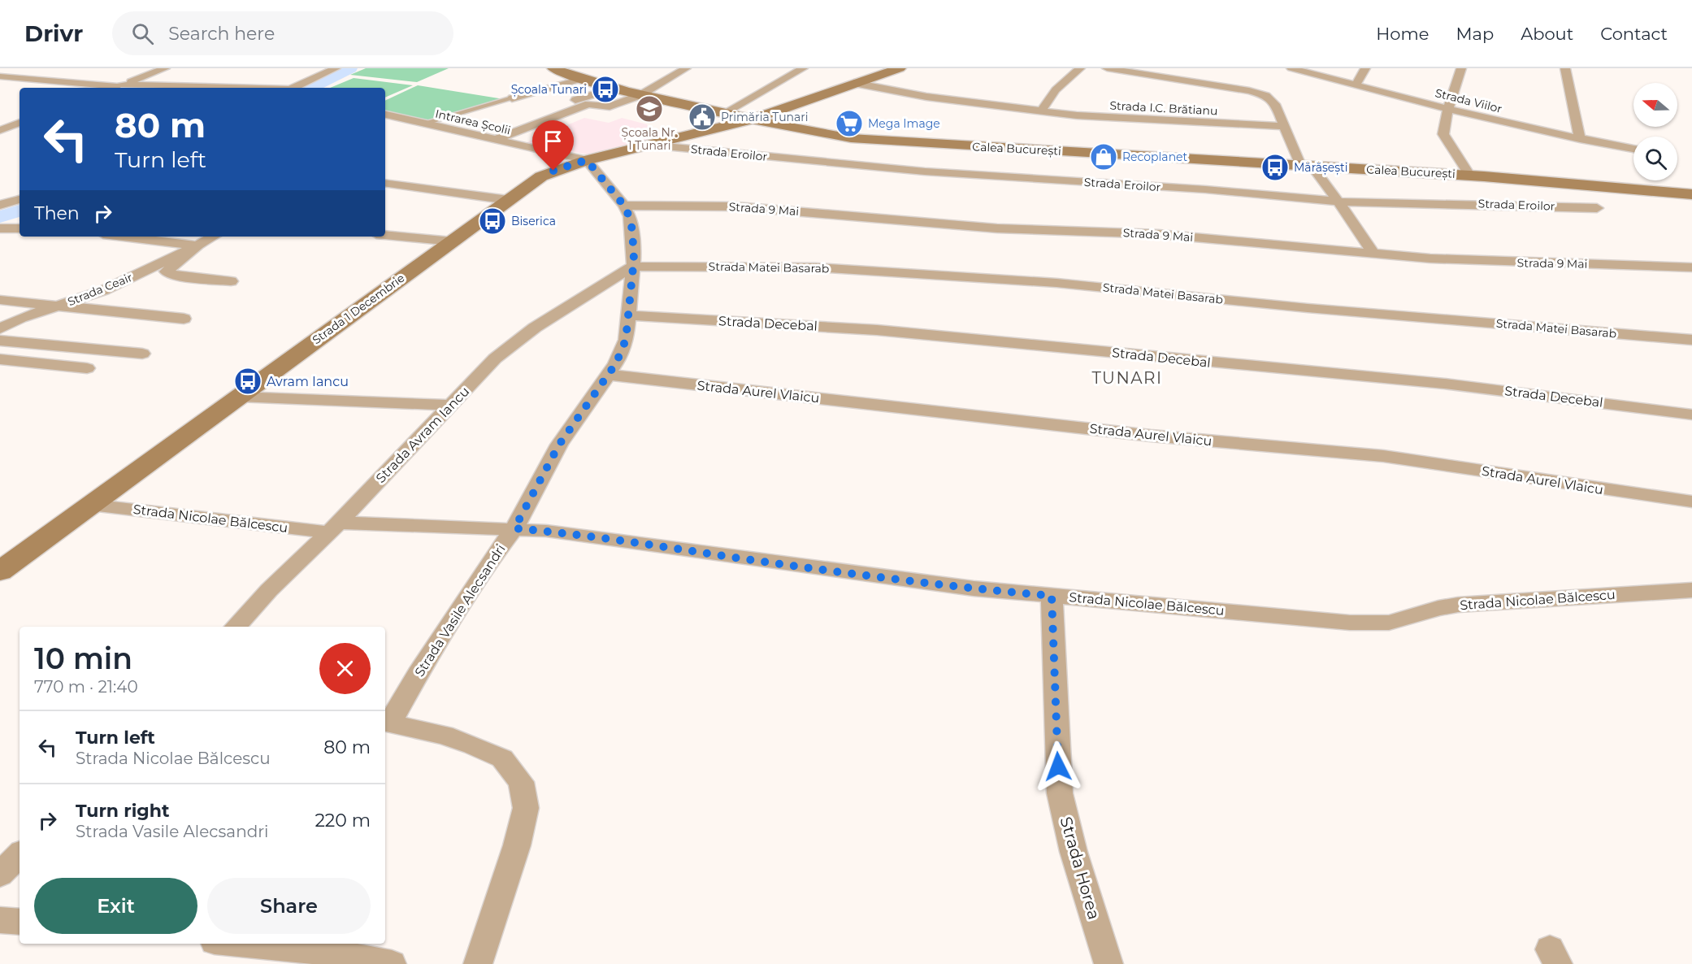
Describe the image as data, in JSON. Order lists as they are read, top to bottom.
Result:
{
  "streets": {
    "main road": ["Calea București", "Strada 1 Decembrie"],
    "street": [
      "Strada Viilor",
      "Strada I.C. Brătianu",
      "Intrarea Școlii",
      "Strada Eroilor",
      "Strada 9 Mai",
      "Strada Matei Basarab",
      "Strada Ceair",
      "Strada Decebal",
      "Strada Aurel Vlaicu",
      "Strada Avram Iancu",
      "Strada Nicolae Bălcescu",
      "Strada Vasile Alecsandri",
      "Strada Horea"
    ]
  },
  "crossings": [
    ["Strada I.C. Brătianu", "Strada 1 Decembrie"],
    ["Intrarea Școlii", "Strada 1 Decembrie"],
    ["Intrarea Școlii", "Strada Vasile Alecsandri"],
    ["Calea București", "Strada 1 Decembrie"],
    ["Strada Eroilor", "Strada 1 Decembrie"],
    ["Strada 9 Mai", "Strada Vasile Alecsandri"],
    ["Strada Matei Basarab", "Strada Avram Iancu"],
    ["Strada Matei Basarab", "Strada Vasile Alecsandri"],
    ["Strada 1 Decembrie", "Strada Nicolae Bălcescu"],
    ["Strada 1 Decembrie", "Strada Vasile Alecsandri"],
    ["Strada Decebal", "Strada Vasile Alecsandri"],
    ["Strada Aurel Vlaicu", "Strada Vasile Alecsandri"],
    ["Strada Avram Iancu", "Strada Nicolae Bălcescu"],
    ["Strada Avram Iancu", "Strada Vasile Alecsandri"],
    ["Strada Nicolae Bălcescu", "Strada Vasile Alecsandri"],
    ["Strada Nicolae Bălcescu", "Strada Horea"]
  ],
  "districts": ["TUNARI"],
  "places": {
    "bus stop": [
      "Școala Tunari",
      "Mărășești",
      "Biserica",
      "Avram Iancu"
    ],
    "school or university": ["Școala Nr. 1 Tunari"],
    "public building": ["Primăria Tunari"],
    "supermarket": ["Mega Image"],
    "shop": ["Recoplanet"]
  },
  "north": "left",
  "page": {
    "header": "Drivr",
    "search": "Search here",
    "nav": [
      "Home",
      "Map",
      "About",
      "Contact"
    ],
    "turn": ["80 m", "Turn left"],
    "then": "Then",
    "heading": ["10 min", "770 m · 21:40"],
    "list": [
      {
        "name": "Turn left",
        "note": "Strada Nicolae Bălcescu",
        "value": "80 m"
      },
      {
        "name": "Turn right",
        "note": "Strada Vasile Alecsandri",
        "value": "220 m"
      }
    ],
    "buttons": ["Exit", "Share"]
  }
}
